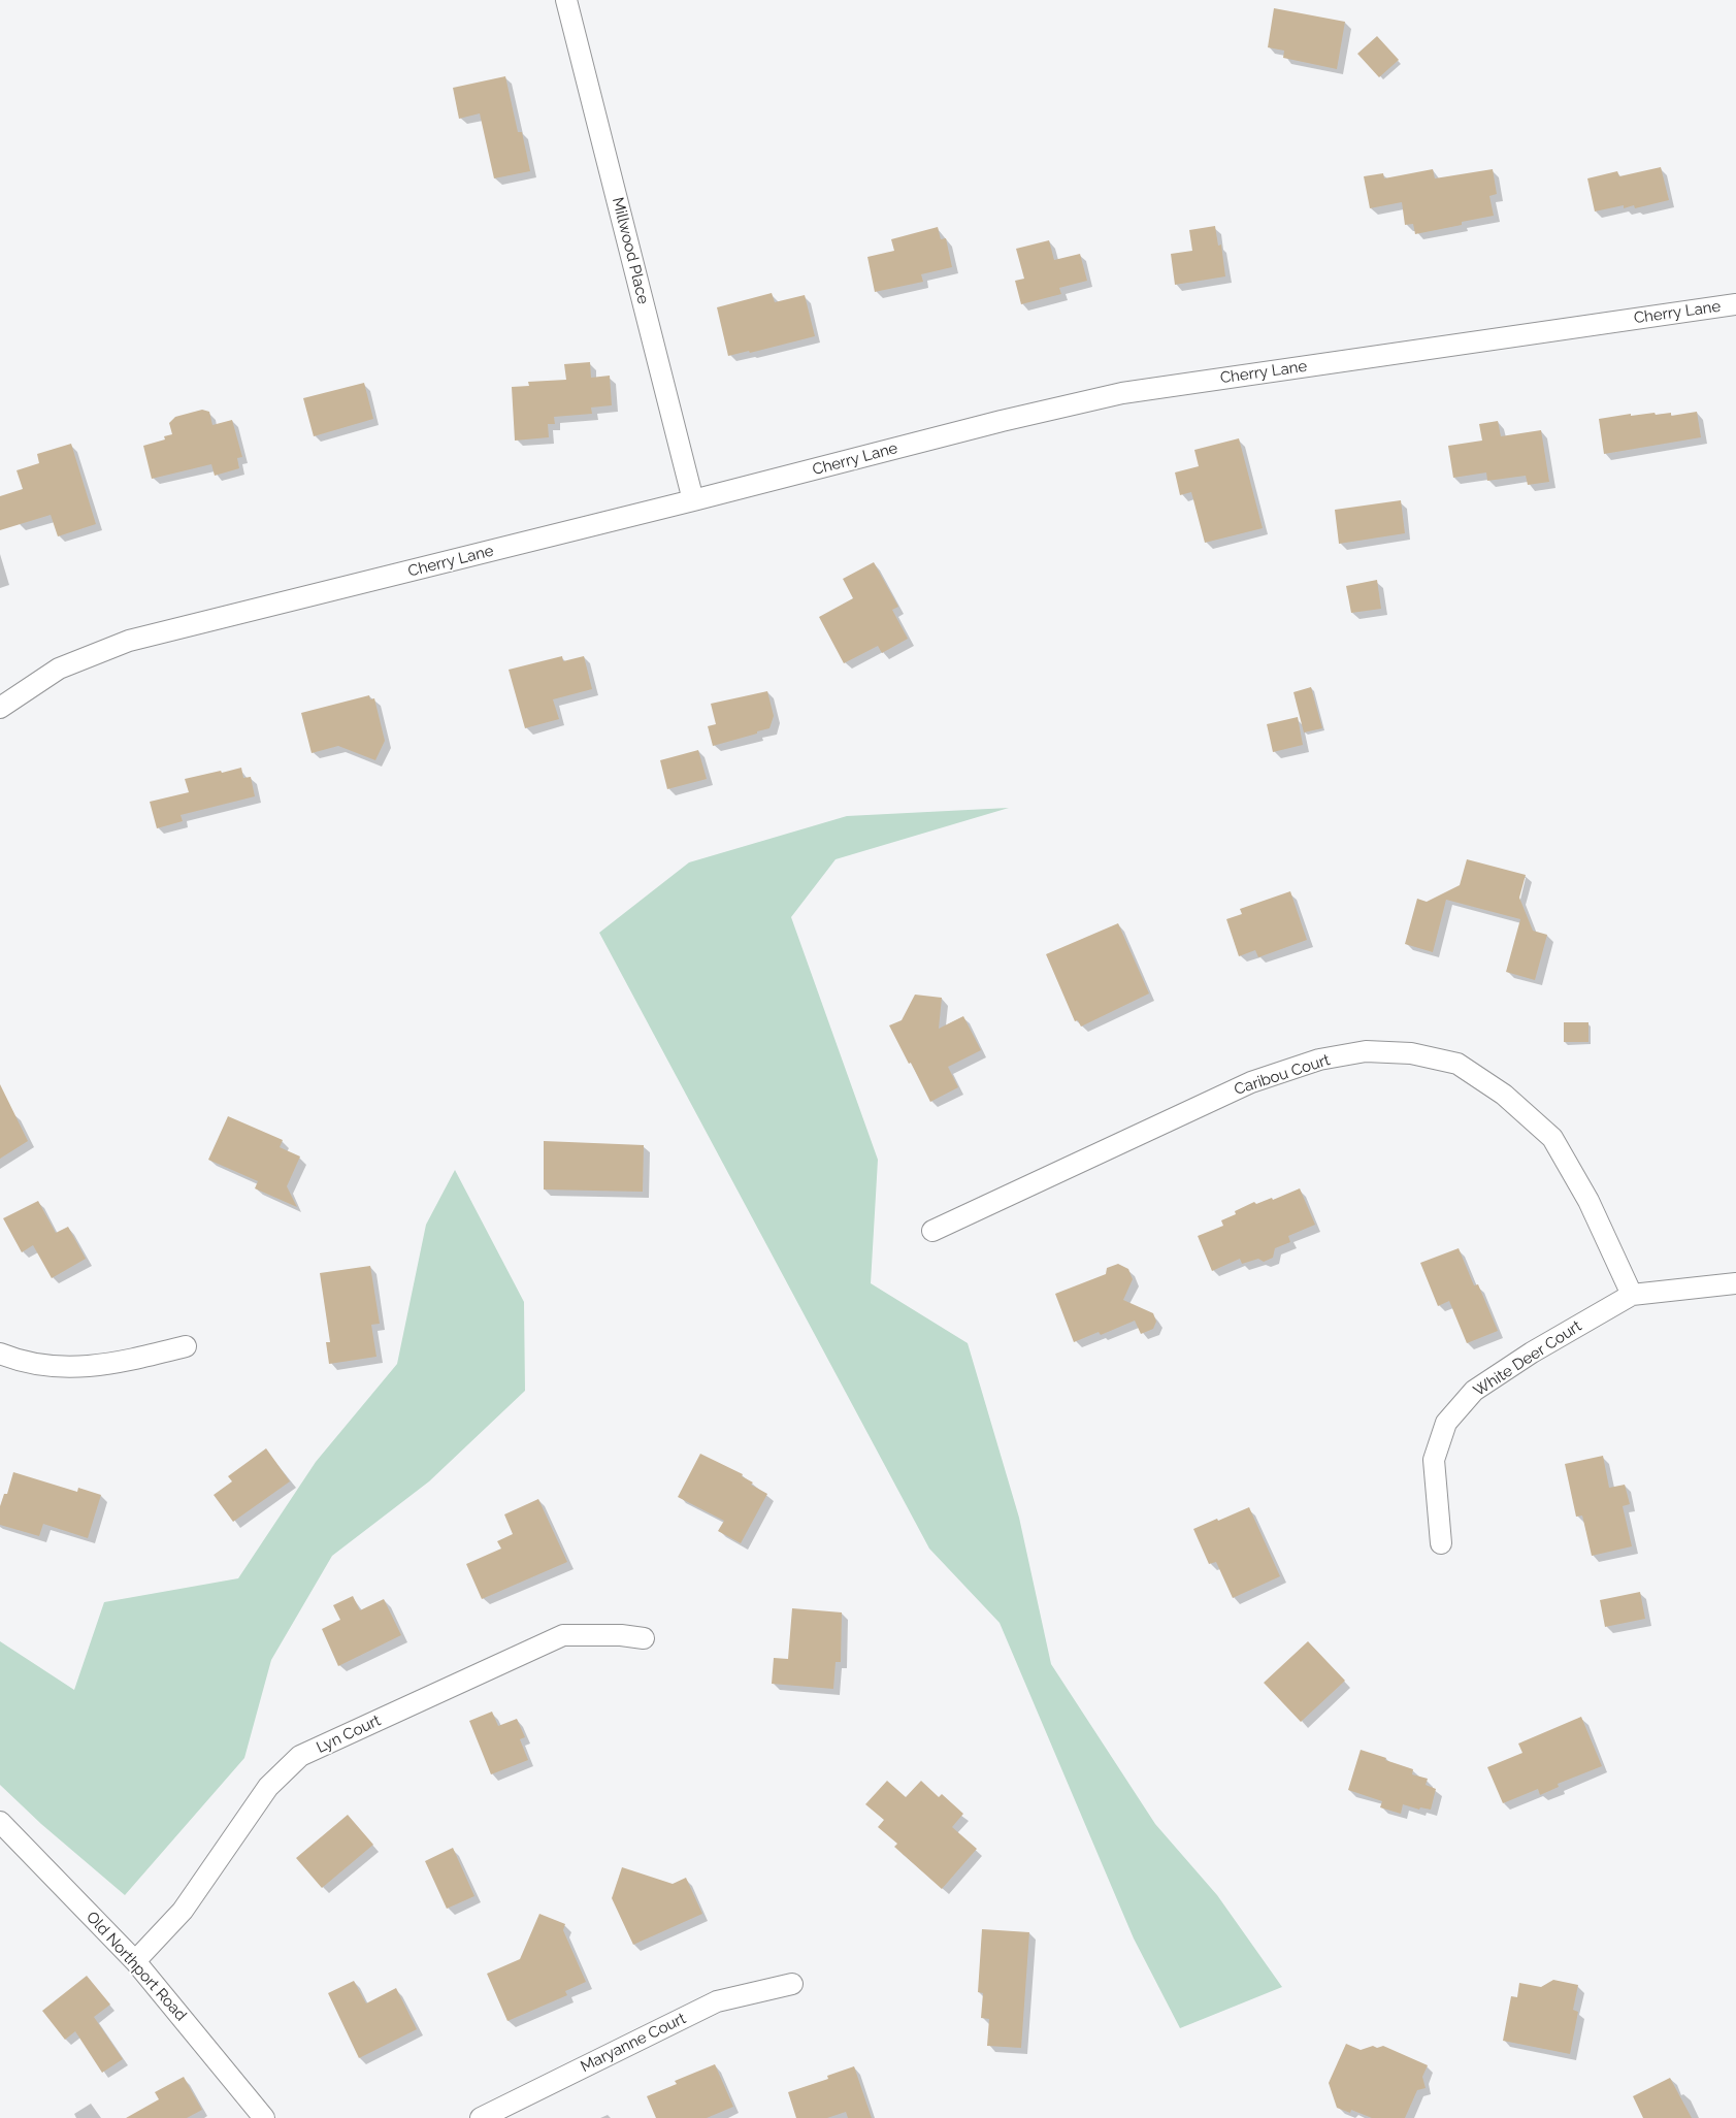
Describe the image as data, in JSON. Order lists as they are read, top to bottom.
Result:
{
  "streets": {
    "street": [
      "Millwood Place",
      "Cherry Lane",
      "Caribou Court",
      "White Deer Court",
      "Lyn Court",
      "Old Northport Road",
      "Maryanne Court"
    ]
  },
  "crossings": [
    ["Millwood Place", "Cherry Lane"],
    ["Caribou Court", "White Deer Court"],
    ["Lyn Court", "Old Northport Road"]
  ]
}
